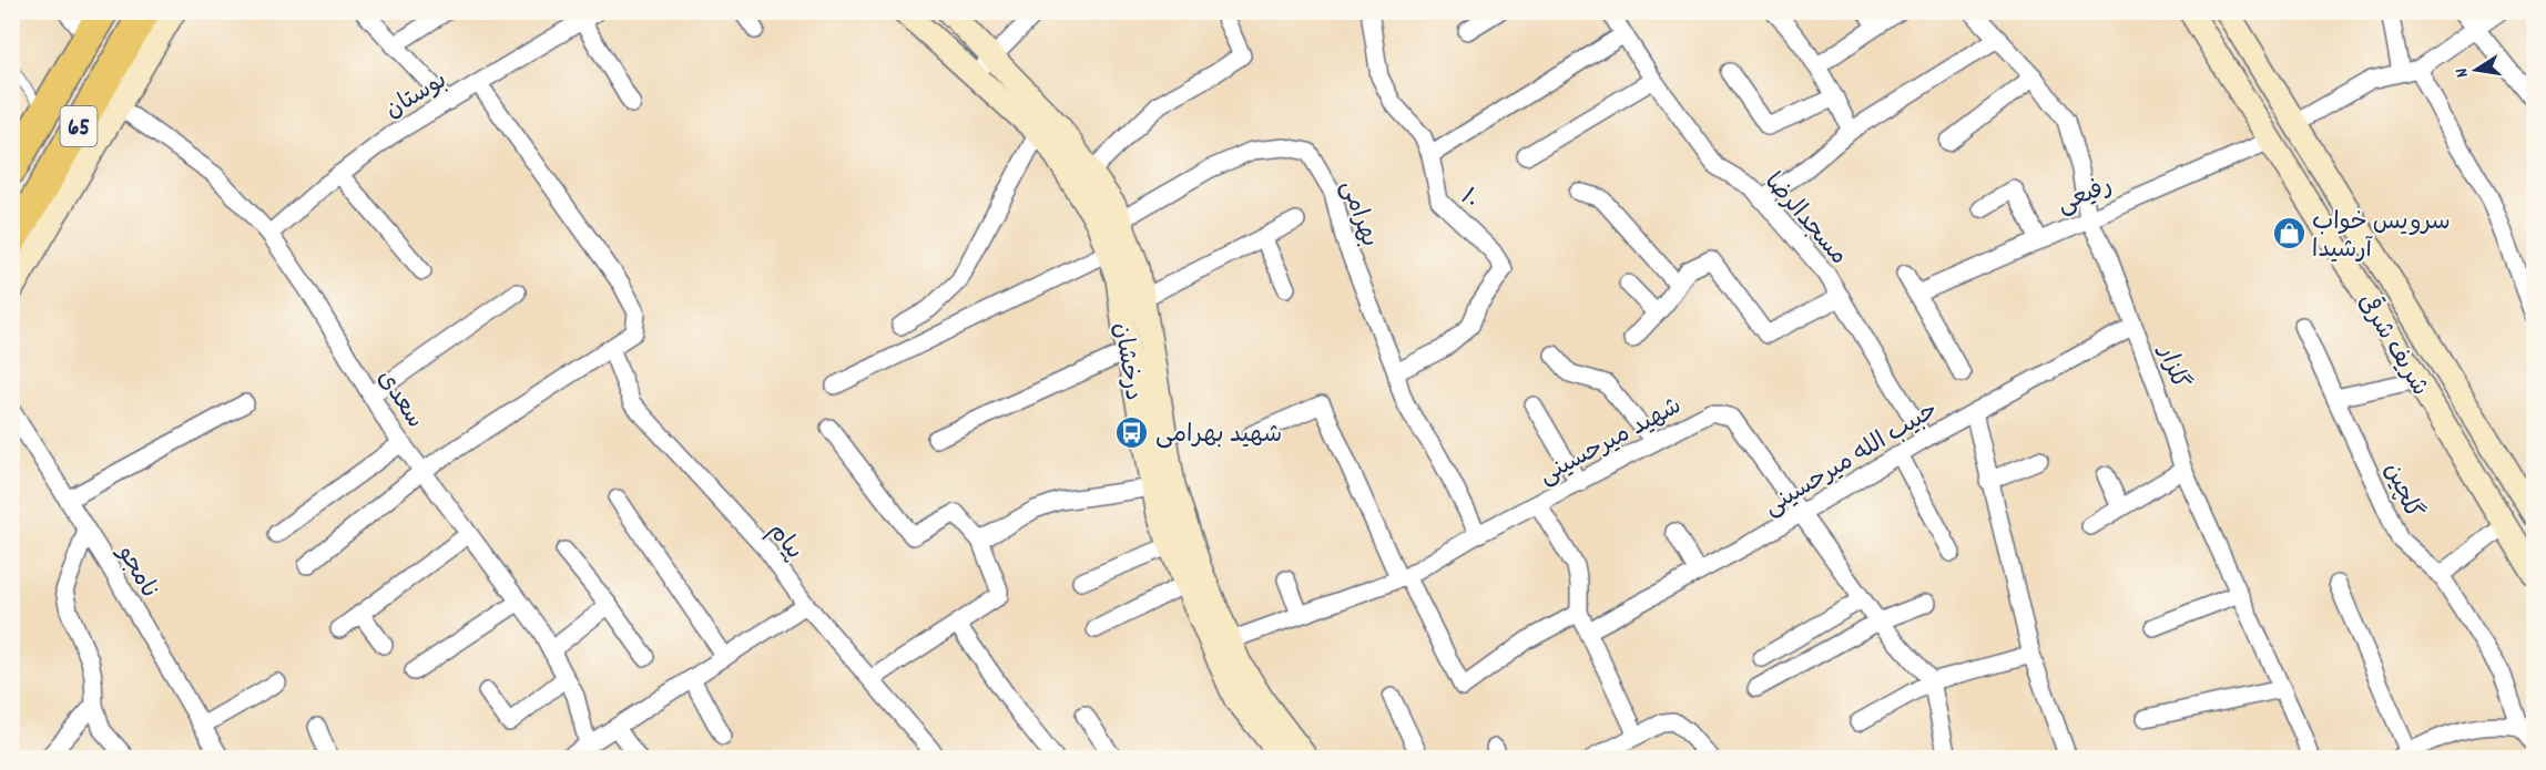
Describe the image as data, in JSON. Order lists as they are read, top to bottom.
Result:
{
  "streets": {
    "highway": ["65"],
    "main road": ["شریف شرقی", "درخشان"],
    "street": [
      "بوستان",
      "رفیعی",
      "۱۰",
      "بهرامی",
      "مسجدالرضا",
      "گلزار",
      "سعدی",
      "شهید میرحسینی",
      "حبیب الله میرحسینی",
      "گلچین",
      "پیام",
      "نامجو"
    ]
  },
  "crossings": [
    ["بوستان", "سعدی"],
    ["رفیعی", "شریف شرقی"],
    ["رفیعی", "گلزار"],
    ["۱۰", "بهرامی"],
    ["بهرامی", "درخشان"],
    ["مسجدالرضا", "حبیب الله میرحسینی"],
    ["درخشان", "شهید میرحسینی"],
    ["گلزار", "حبیب الله میرحسینی"],
    ["شهید میرحسینی", "حبیب الله میرحسینی"]
  ],
  "places": {
    "shop": ["سرویس خواب آرشیدا"],
    "bus stop": ["شهید بهرامی"]
  },
  "north": "left"
}
